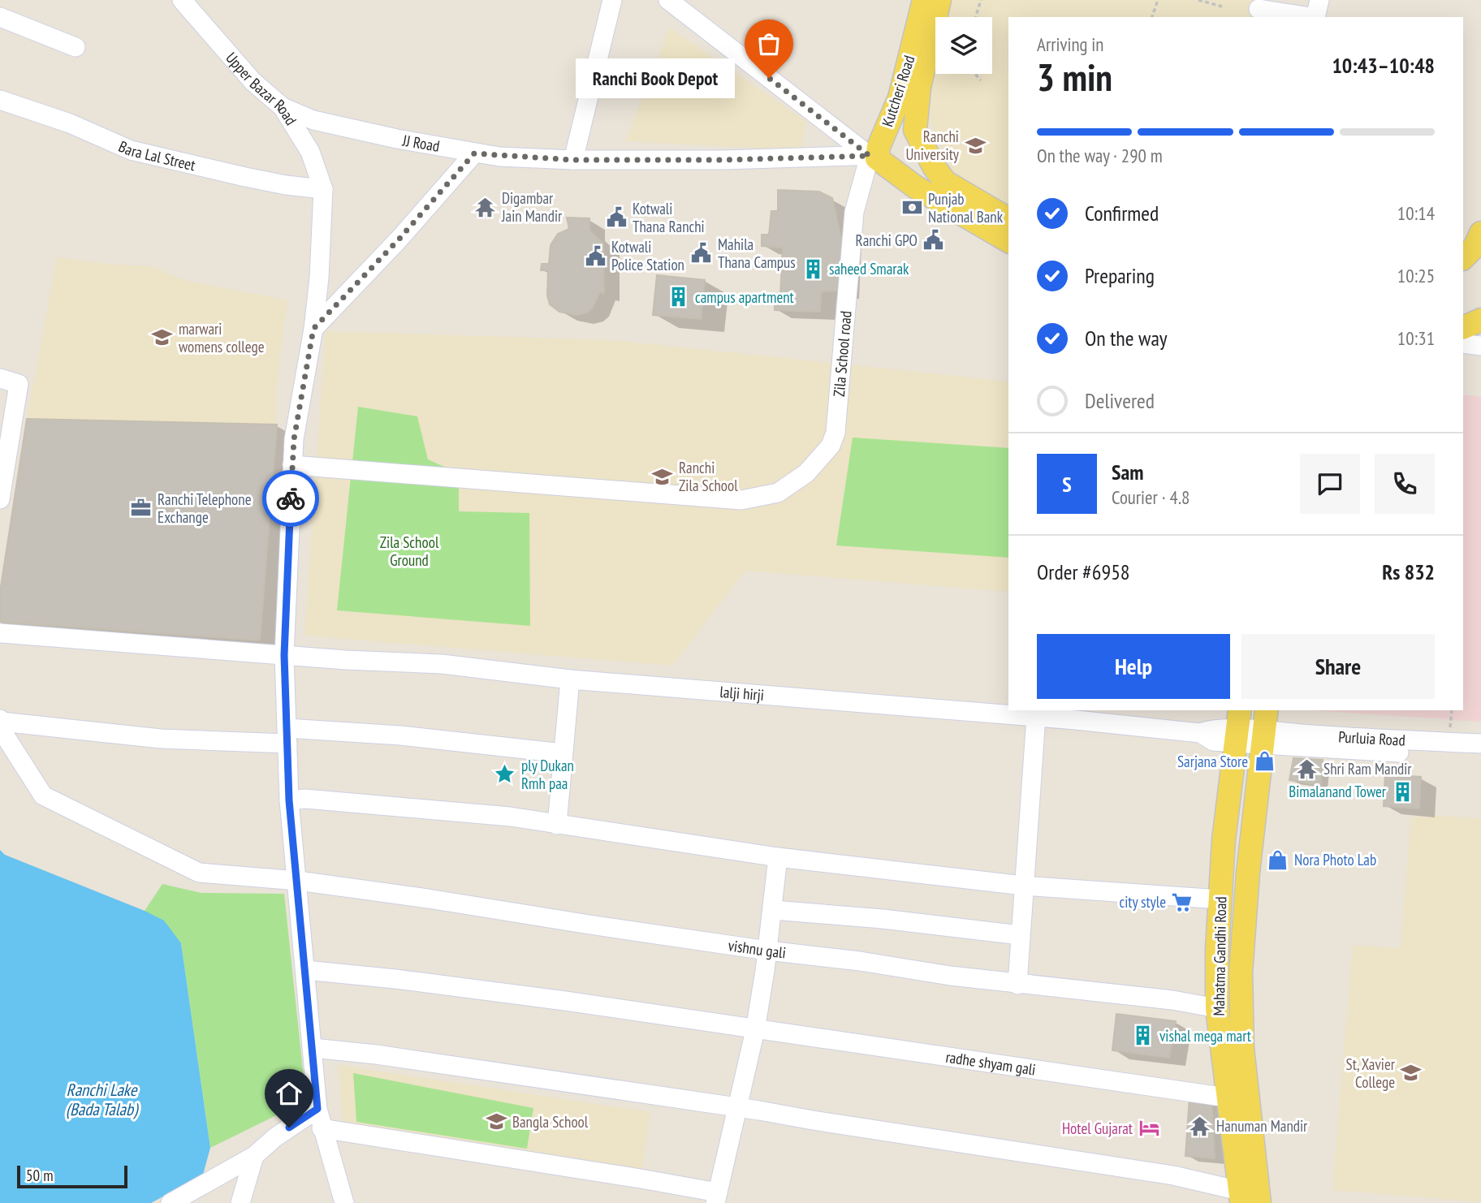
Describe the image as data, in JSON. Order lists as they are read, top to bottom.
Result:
{
  "streets": {
    "main road": ["Kutcheri Road", "Mahatma Gandhi Road"],
    "street": [
      "Upper Bazar Road",
      "JJ Road",
      "Bara Lal Street",
      "Zila School road",
      "lalji hirji",
      "Purluia Road",
      "vishnu gali",
      "radhe shyam gali"
    ]
  },
  "crossings": [
    ["Upper Bazar Road", "JJ Road"],
    ["Upper Bazar Road", "Bara Lal Street"],
    ["Upper Bazar Road", "Zila School road"],
    ["Upper Bazar Road", "lalji hirji"],
    ["Upper Bazar Road", "vishnu gali"],
    ["Upper Bazar Road", "radhe shyam gali"],
    ["Kutcheri Road", "JJ Road"],
    ["Kutcheri Road", "Zila School road"],
    ["JJ Road", "Zila School road"],
    ["lalji hirji", "Purluia Road"],
    ["lalji hirji", "Mahatma Gandhi Road"],
    ["Purluia Road", "Mahatma Gandhi Road"],
    ["vishnu gali", "Mahatma Gandhi Road"],
    ["Mahatma Gandhi Road", "radhe shyam gali"]
  ],
  "water": ["Ranchi Lake (Bada Talab)"],
  "parks": ["Zila School Ground"],
  "places": {
    "other": ["Ranchi Book Depot"],
    "school or university": [
      "Ranchi University",
      "marwari womens college",
      "Ranchi Zila School",
      "St, Xavier College",
      "Bangla School"
    ],
    "temple": ["Digambar Jain Mandir", "Shri Ram Mandir", "Hanuman Mandir"],
    "bank": ["Punjab National Bank"],
    "public building": [
      "Kotwali Thana Ranchi",
      "Ranchi GPO",
      "Mahila Thana Campus",
      "Kotwali Police Station"
    ],
    "building": [
      "saheed Smarak",
      "campus apartment",
      "Bimalanand Tower",
      "vishal mega mart"
    ],
    "office": ["Ranchi Telephone Exchange"],
    "shop": ["Sarjana Store", "Nora Photo Lab"],
    "place": ["ply Dukan Rmh paa"],
    "supermarket": ["city style"],
    "hotel": ["Hotel Gujarat"]
  },
  "scale_bar": "50 m",
  "page": {
    "heading": ["3 min", "Arriving in", "10:43–10:48"],
    "panel": [
      "Sam",
      "Courier · 4.8",
      "Order #6958",
      "Rs 832"
    ],
    "bubble": "Ranchi Book Depot",
    "bar": "On the way · 290 m",
    "list": [
      ["Confirmed", "10:14"],
      ["Preparing", "10:25"],
      ["On the way", "10:31"],
      "Delivered"
    ],
    "round": "S",
    "buttons": ["Help", "Share"],
    "scale": "50 m"
  }
}
